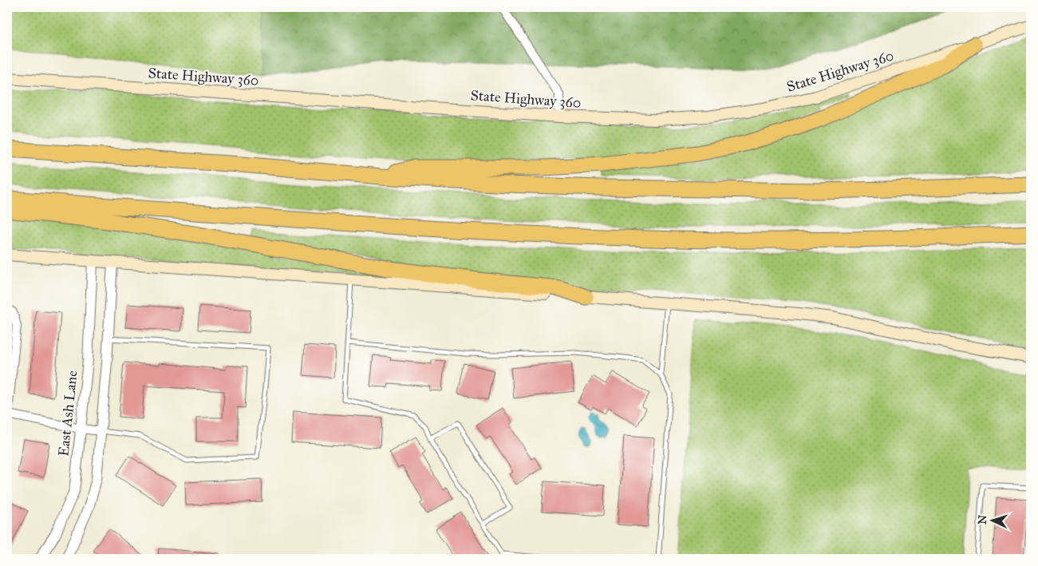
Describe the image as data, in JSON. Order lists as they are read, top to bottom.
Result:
{
  "streets": {
    "main road": ["State Highway 360"],
    "street": ["East Ash Lane"]
  },
  "north": "left"
}
